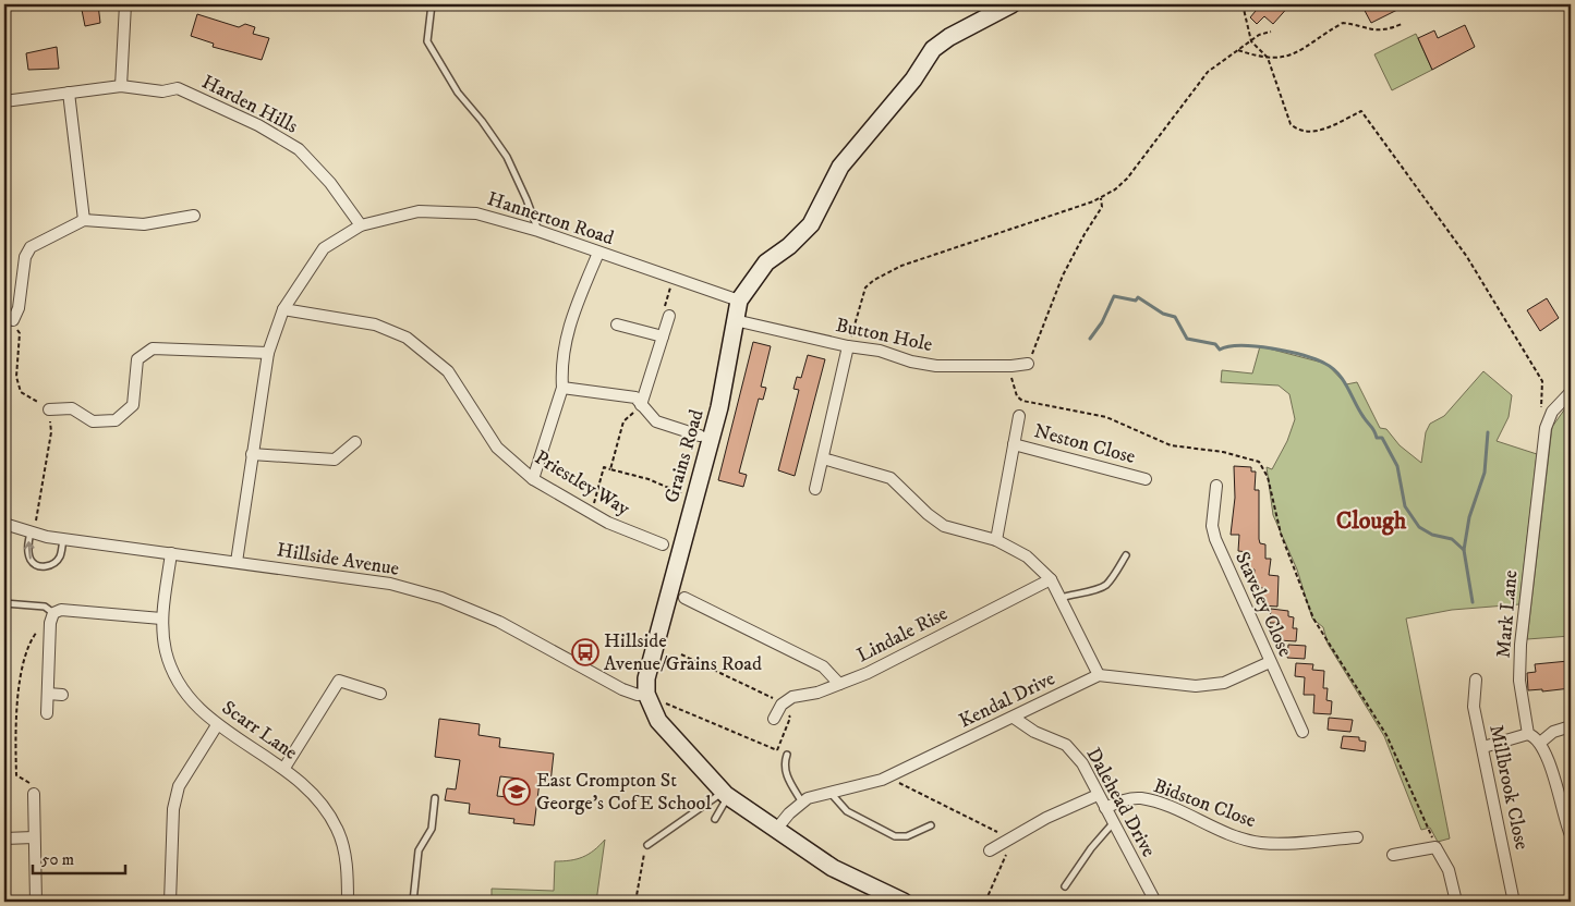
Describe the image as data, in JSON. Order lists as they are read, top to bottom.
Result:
{
  "streets": {
    "street": [
      "Harden Hills",
      "Hannerton Road",
      "Button Hole",
      "Neston Close",
      "Grains Road",
      "Priestley Way",
      "Hillside Avenue",
      "Staveley Close",
      "Mark Lane",
      "Lindale Rise",
      "Kendal Drive",
      "Scarr Lane",
      "Millbrook Close",
      "Dalehead Drive",
      "Bidston Close"
    ]
  },
  "crossings": [
    ["Harden Hills", "Hannerton Road"],
    ["Hannerton Road", "Grains Road"],
    ["Hannerton Road", "Priestley Way"],
    ["Hannerton Road", "Hillside Avenue"],
    ["Button Hole", "Grains Road"],
    ["Grains Road", "Hillside Avenue"],
    ["Hillside Avenue", "Scarr Lane"],
    ["Kendal Drive", "Dalehead Drive"],
    ["Dalehead Drive", "Bidston Close"]
  ],
  "districts": ["Clough"],
  "places": {
    "bus stop": ["Hillside Avenue/Grains Road"],
    "school or university": ["East Crompton St George's CofE School"]
  },
  "scale_bar": "50 m"
}
